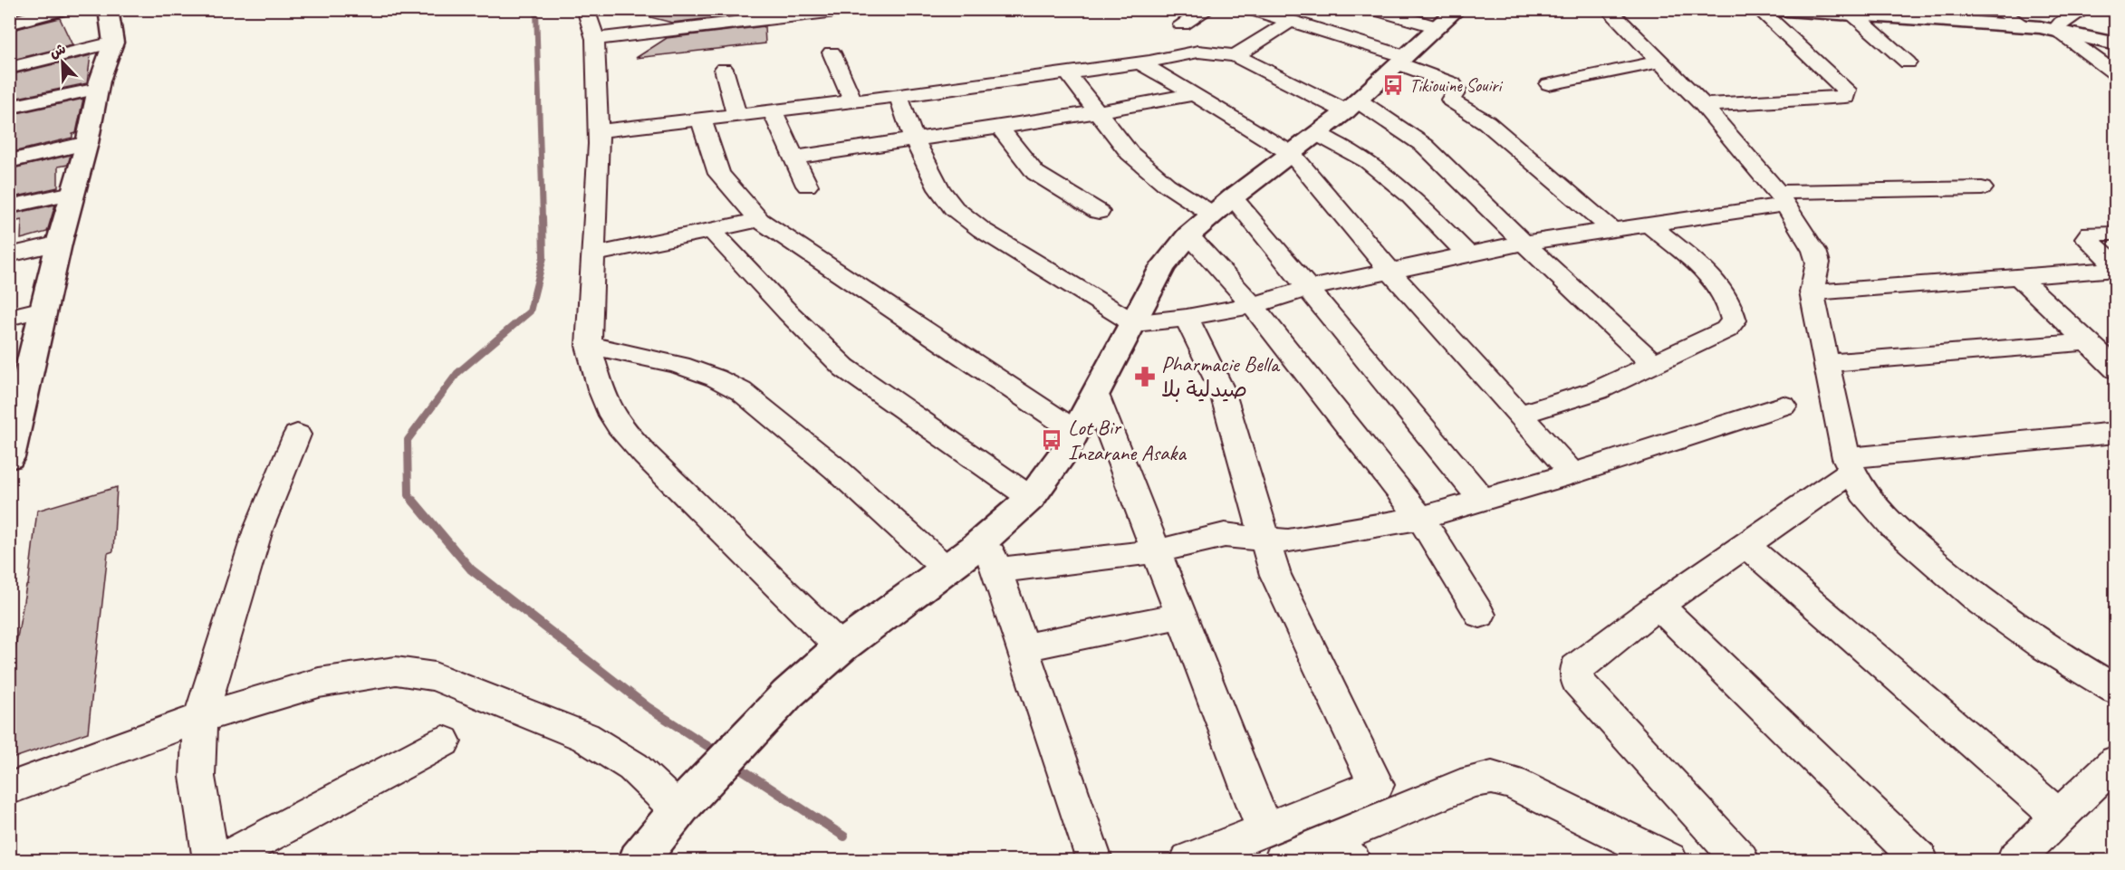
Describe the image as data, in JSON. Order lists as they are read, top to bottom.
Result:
{
  "places": {
    "bus stop": ["Tikiouine Souiri", "Lot Bir Inzarane Asaka"],
    "pharmacy": ["Pharmacie Bella صيدلية بلا"]
  },
  "north": "top left"
}
